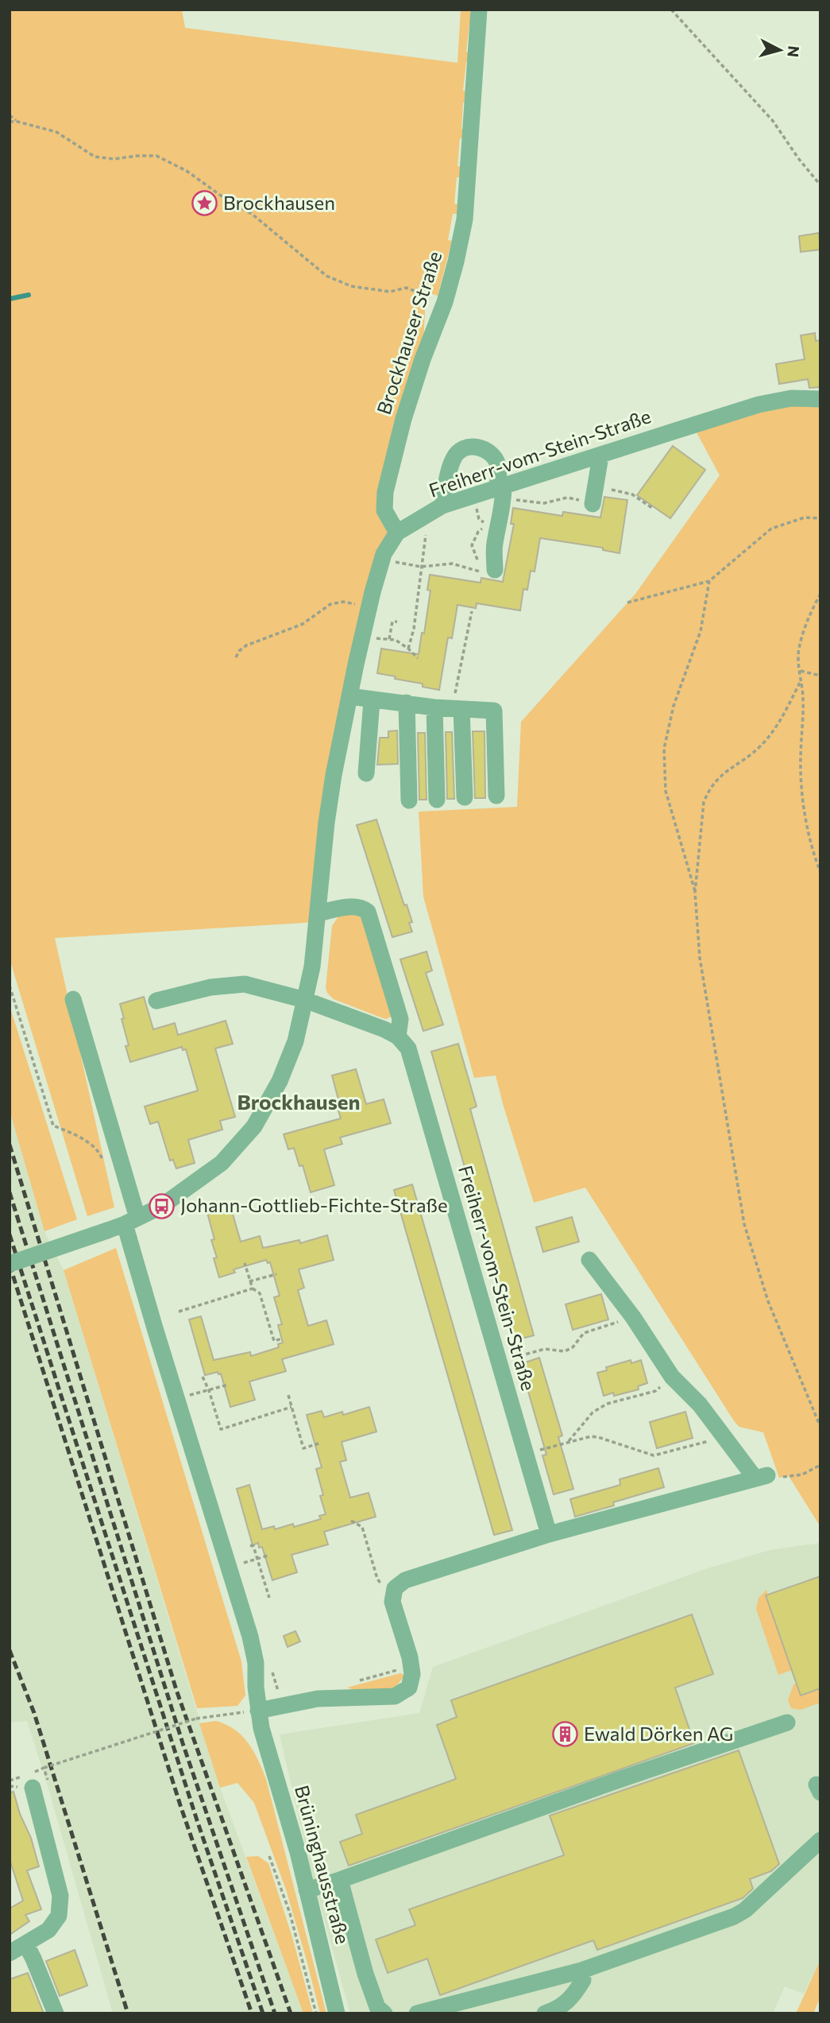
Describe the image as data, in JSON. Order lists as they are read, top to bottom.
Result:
{
  "streets": {
    "street": ["Brockhauser Straße", "Freiherr-vom-Stein-Straße", "Brüninghausstraße"]
  },
  "crossings": [
    ["Brockhauser Straße", "Freiherr-vom-Stein-Straße"]
  ],
  "districts": ["Brockhausen"],
  "places": {
    "place": ["Brockhausen"],
    "bus stop": ["Johann-Gottlieb-Fichte-Straße"],
    "building": ["Ewald Dörken AG"]
  },
  "north": "right"
}
